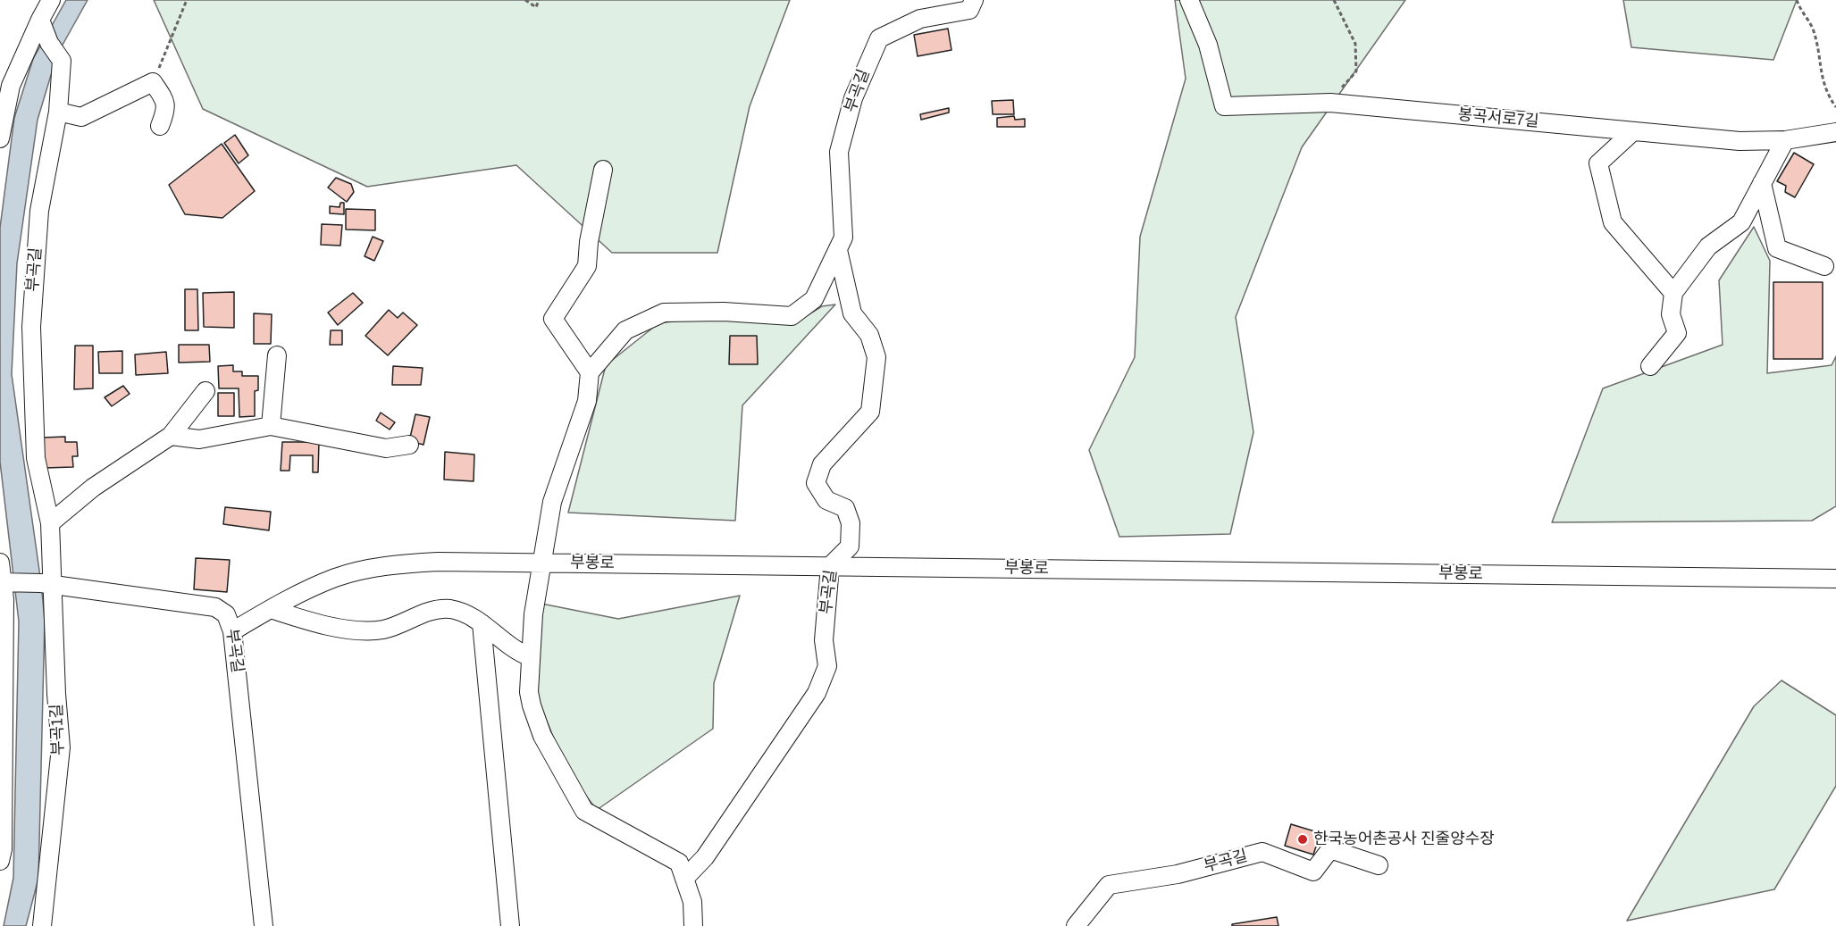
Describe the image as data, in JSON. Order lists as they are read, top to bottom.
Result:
{
  "streets": {
    "street": [
      "부곡길",
      "봉곡서로7길",
      "부봉로",
      "부곡1길"
    ]
  },
  "crossings": [
    ["부곡길", "부봉로"],
    ["부곡길", "부곡1길"]
  ],
  "places": ["한국농어촌공사 진줄양수장"]
}
